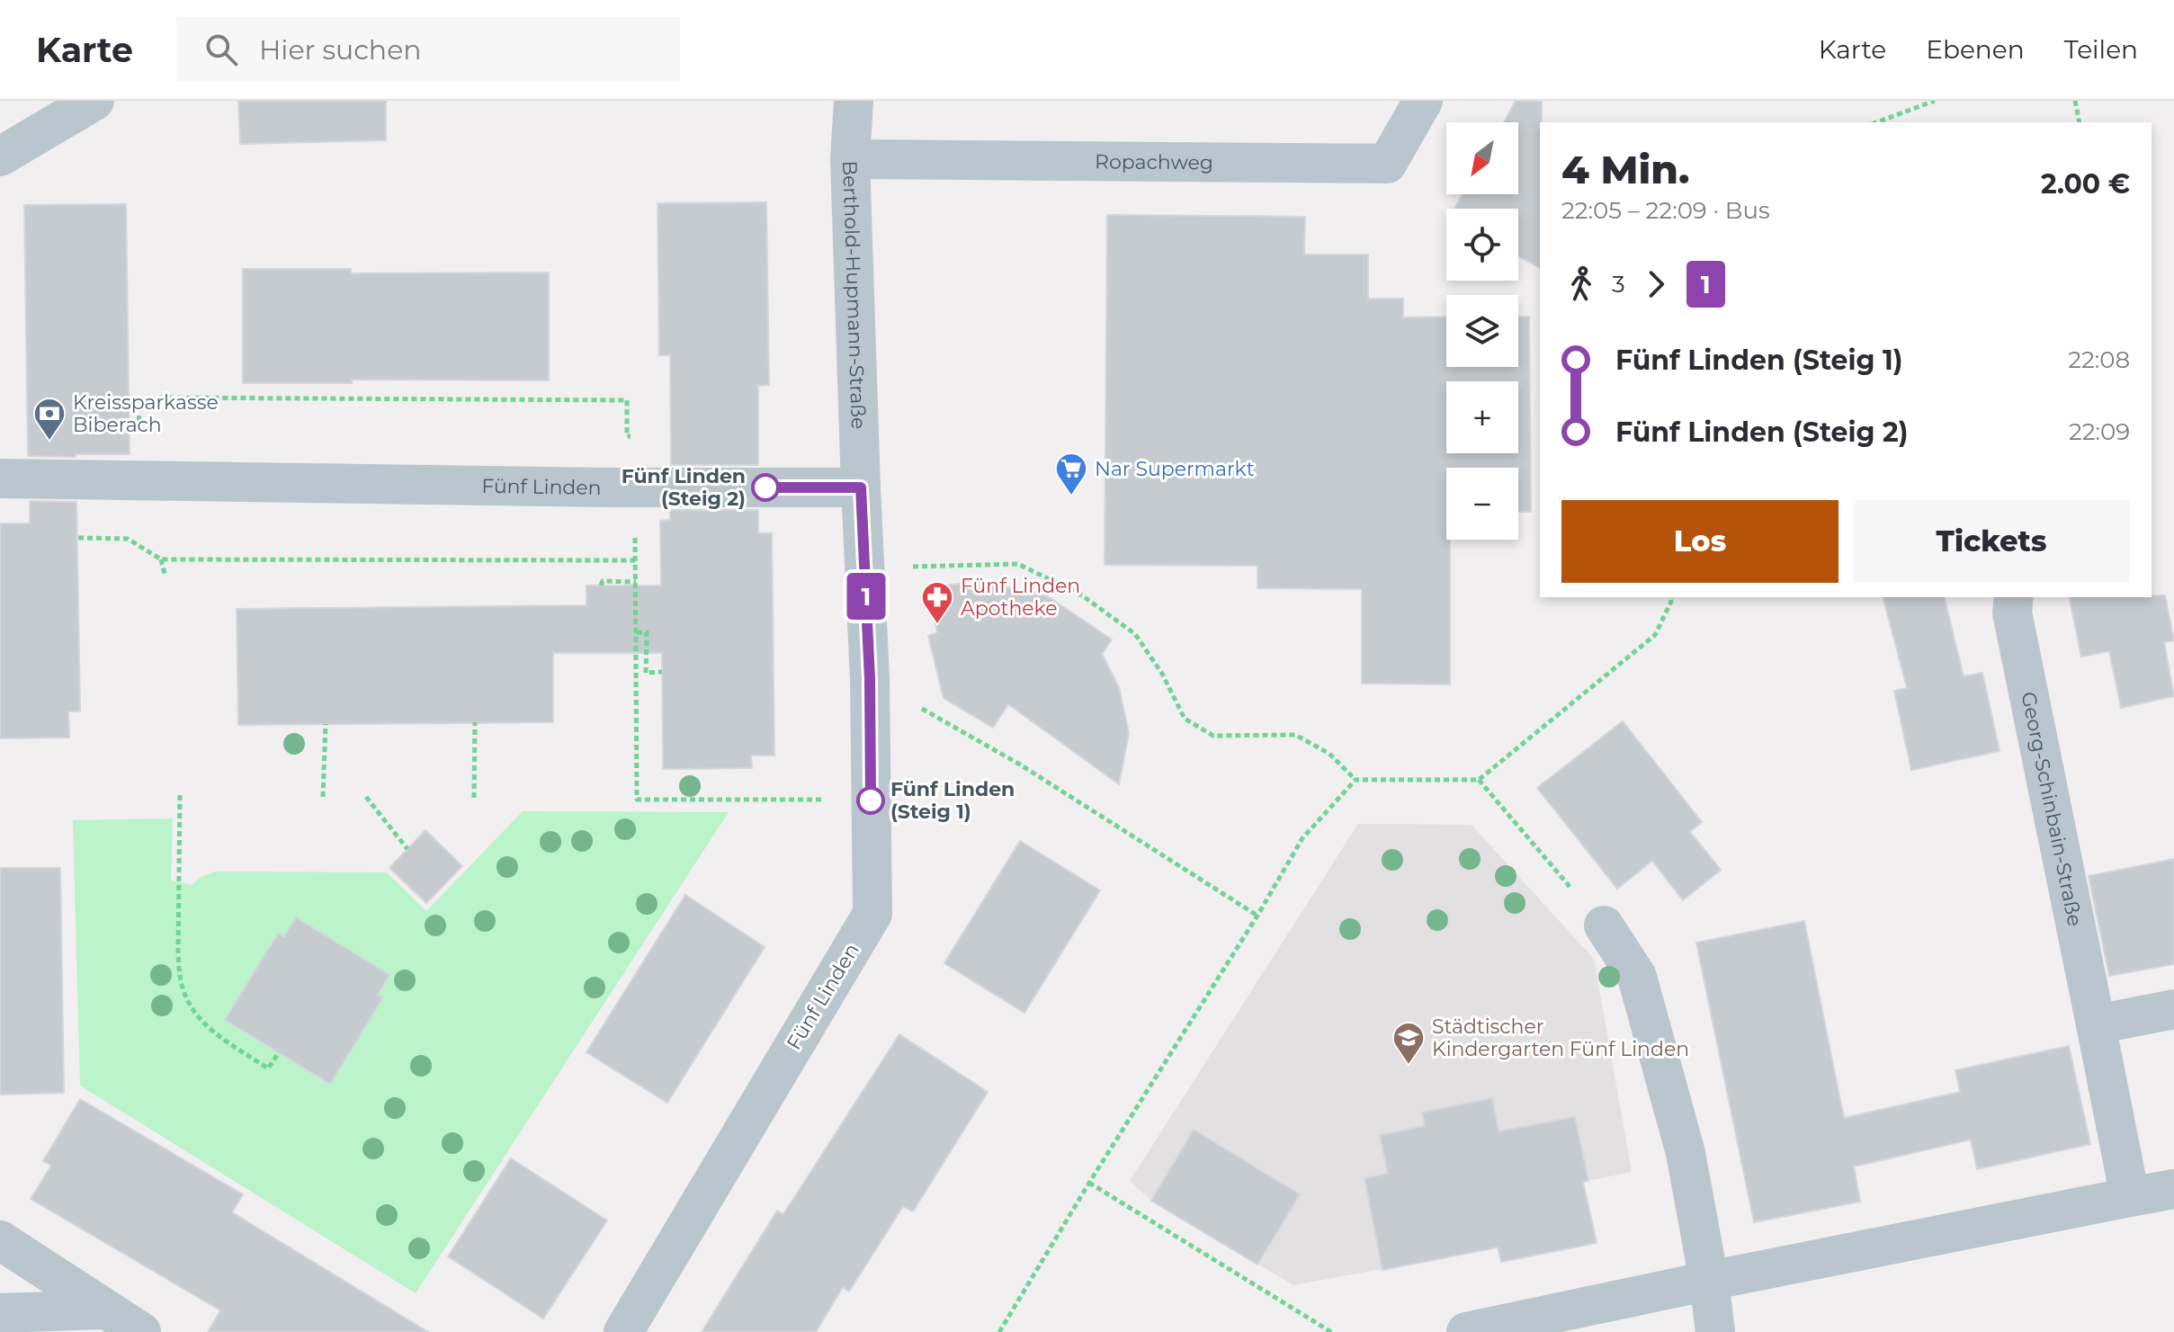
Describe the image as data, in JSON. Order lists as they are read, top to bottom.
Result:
{
  "streets": {
    "street": [
      "Ropachweg",
      "Berthold-Hupmann-Straße",
      "Fünf Linden",
      "Georg-Schinbain-Straße"
    ]
  },
  "crossings": [
    ["Ropachweg", "Berthold-Hupmann-Straße"],
    ["Berthold-Hupmann-Straße", "Fünf Linden"]
  ],
  "places": {
    "bank": ["Kreissparkasse Biberach"],
    "other": ["Fünf Linden (Steig 2)", "Fünf Linden (Steig 1)"],
    "supermarket": ["Nar Supermarkt"],
    "pharmacy": ["Fünf Linden Apotheke"],
    "school or university": ["Städtischer Kindergarten Fünf Linden"]
  },
  "lines": ["bus line 1"],
  "north": "bottom left",
  "page": {
    "header": "Karte",
    "search": "Hier suchen",
    "nav": ["Karte", "Ebenen", "Teilen"],
    "on_map": "1",
    "map_buttons": ["+", "−"],
    "heading": ["4 Min.", "22:05 – 22:09 · Bus", "2.00 €"],
    "legs": ["3", "1"],
    "list": [
      {
        "name": "Fünf Linden (Steig 1)",
        "value": "22:08"
      },
      {
        "name": "Fünf Linden (Steig 2)",
        "value": "22:09"
      }
    ],
    "buttons": ["Los", "Tickets"]
  }
}
